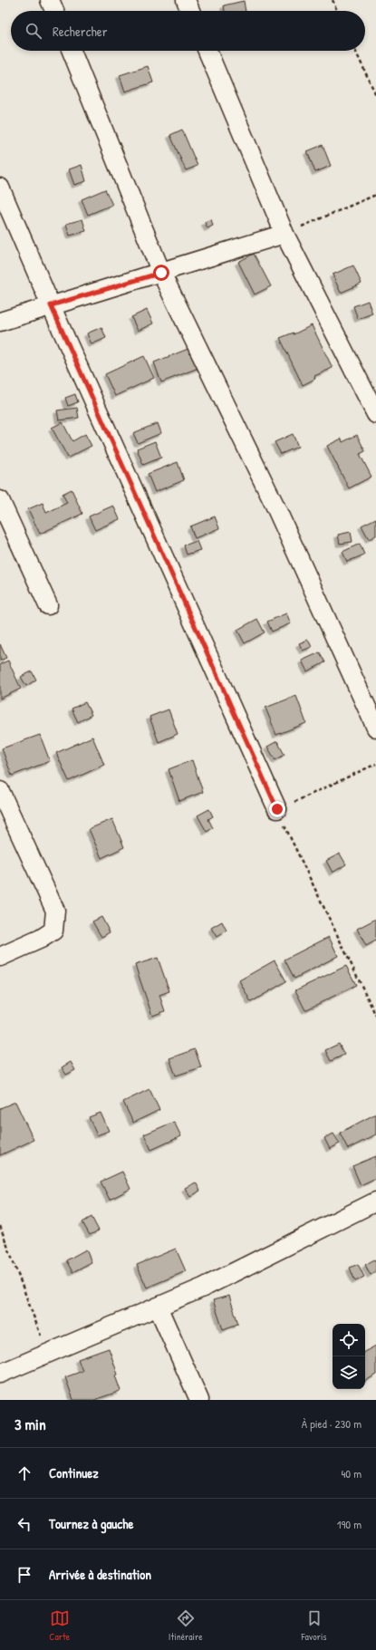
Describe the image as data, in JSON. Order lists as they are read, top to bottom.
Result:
{
  "page": {
    "search": "Rechercher",
    "heading": ["3 min", "À pied · 230 m"],
    "list": [
      ["Continuez", "40 m"],
      ["Tournez à gauche", "190 m"],
      "Arrivée à destination"
    ],
    "nav": ["Carte", "Itinéraire", "Favoris"]
  }
}
